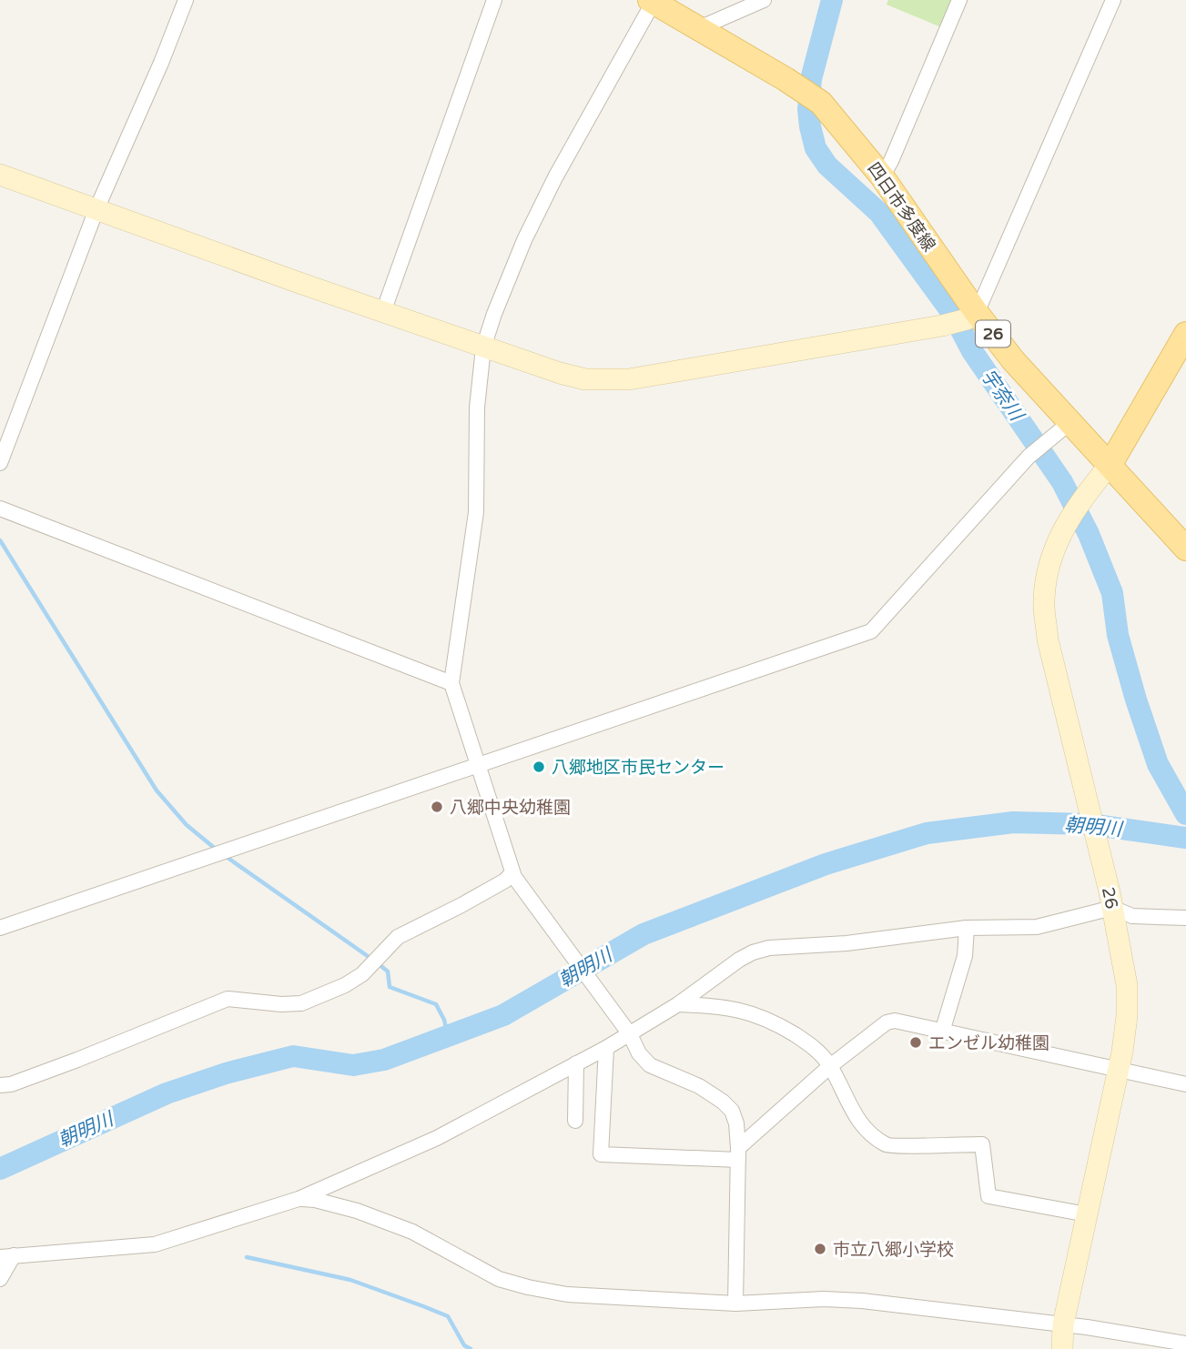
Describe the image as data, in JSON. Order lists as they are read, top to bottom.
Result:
{
  "streets": {
    "main road": ["四日市多度線", "26"]
  },
  "crossings": [
    ["四日市多度線", "26"]
  ],
  "water": ["宇奈川", "朝明川"],
  "places": [
    "八郷地区市民センター",
    "八郷中央幼稚園",
    "エンゼル幼稚園",
    "市立八郷小学校"
  ]
}
